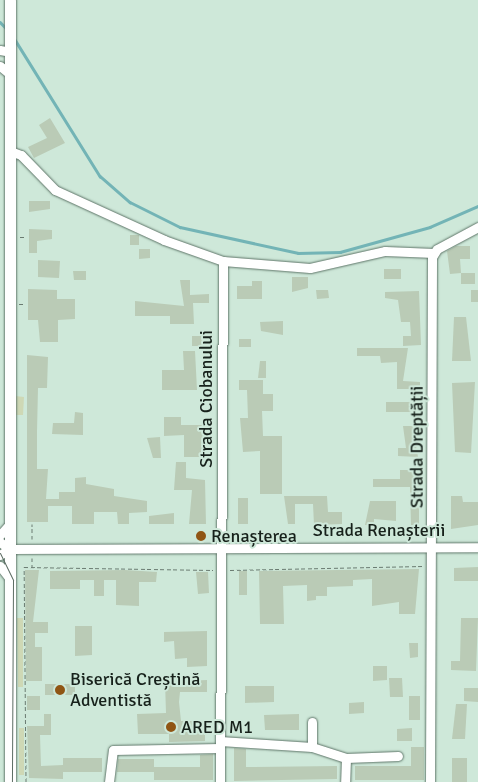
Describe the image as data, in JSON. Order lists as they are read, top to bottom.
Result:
{
  "streets": {
    "street": ["Strada Ciobanului", "Strada Dreptății", "Strada Renașterii"]
  },
  "crossings": [
    ["Strada Ciobanului", "Strada Renașterii"],
    ["Strada Dreptății", "Strada Renașterii"]
  ],
  "places": ["Renașterea", "Biserică Creștină Adventistă", "ARED M1"]
}
